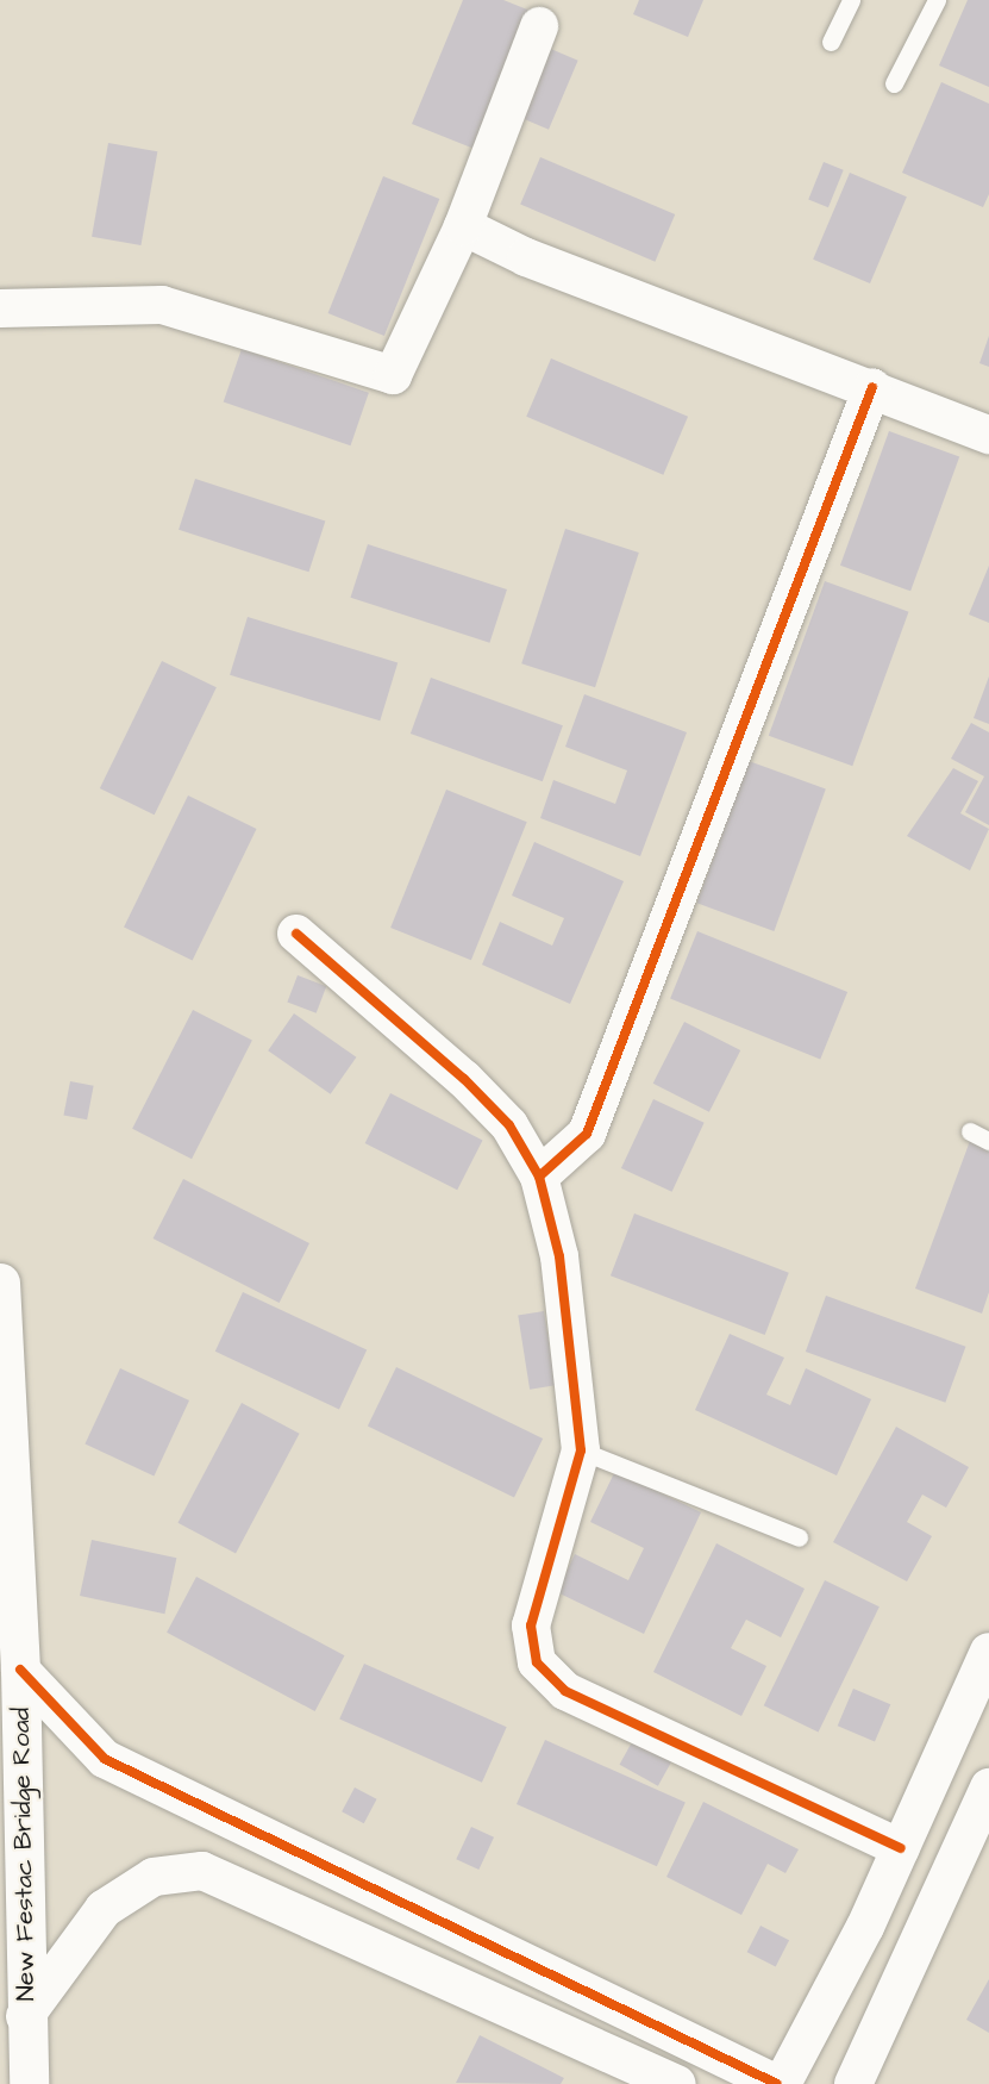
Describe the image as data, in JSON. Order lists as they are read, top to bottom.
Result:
{
  "streets": {
    "main road": ["New Festac Bridge Road"]
  }
}
